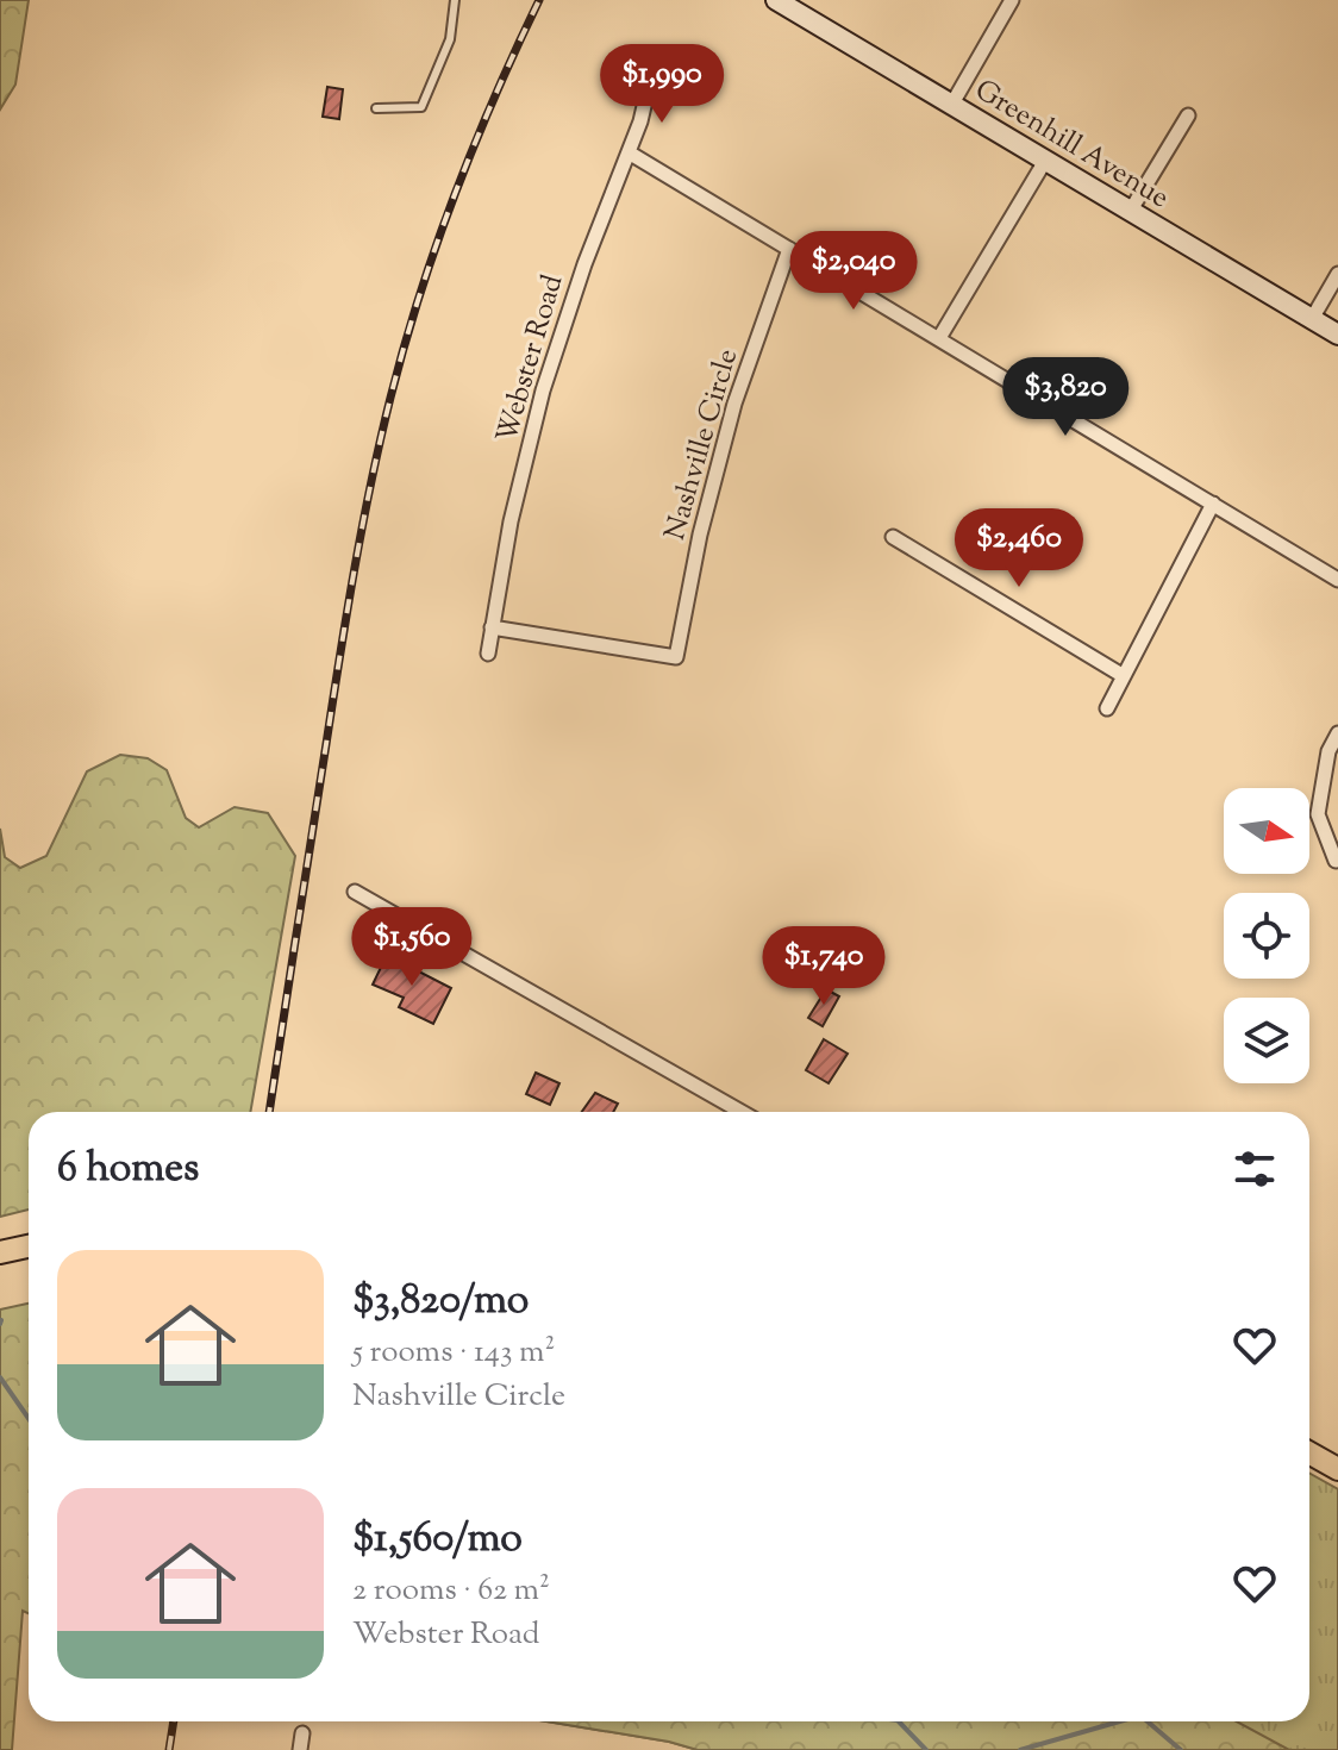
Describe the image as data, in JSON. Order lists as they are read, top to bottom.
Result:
{
  "streets": {
    "street": ["Greenhill Avenue", "Webster Road", "Nashville Circle"]
  },
  "crossings": [
    ["Webster Road", "Nashville Circle"]
  ],
  "north": "right",
  "page": {
    "price": [
      "$1,990",
      "$2,040",
      "$3,820",
      "$2,460",
      "$1,560",
      "$1,740"
    ],
    "heading": "6 homes",
    "list": [
      {
        "name": "$3,820/mo",
        "note": "5 rooms · 143 m² · Nashville Circle"
      },
      {
        "name": "$1,560/mo",
        "note": "2 rooms · 62 m² · Webster Road"
      }
    ]
  }
}
